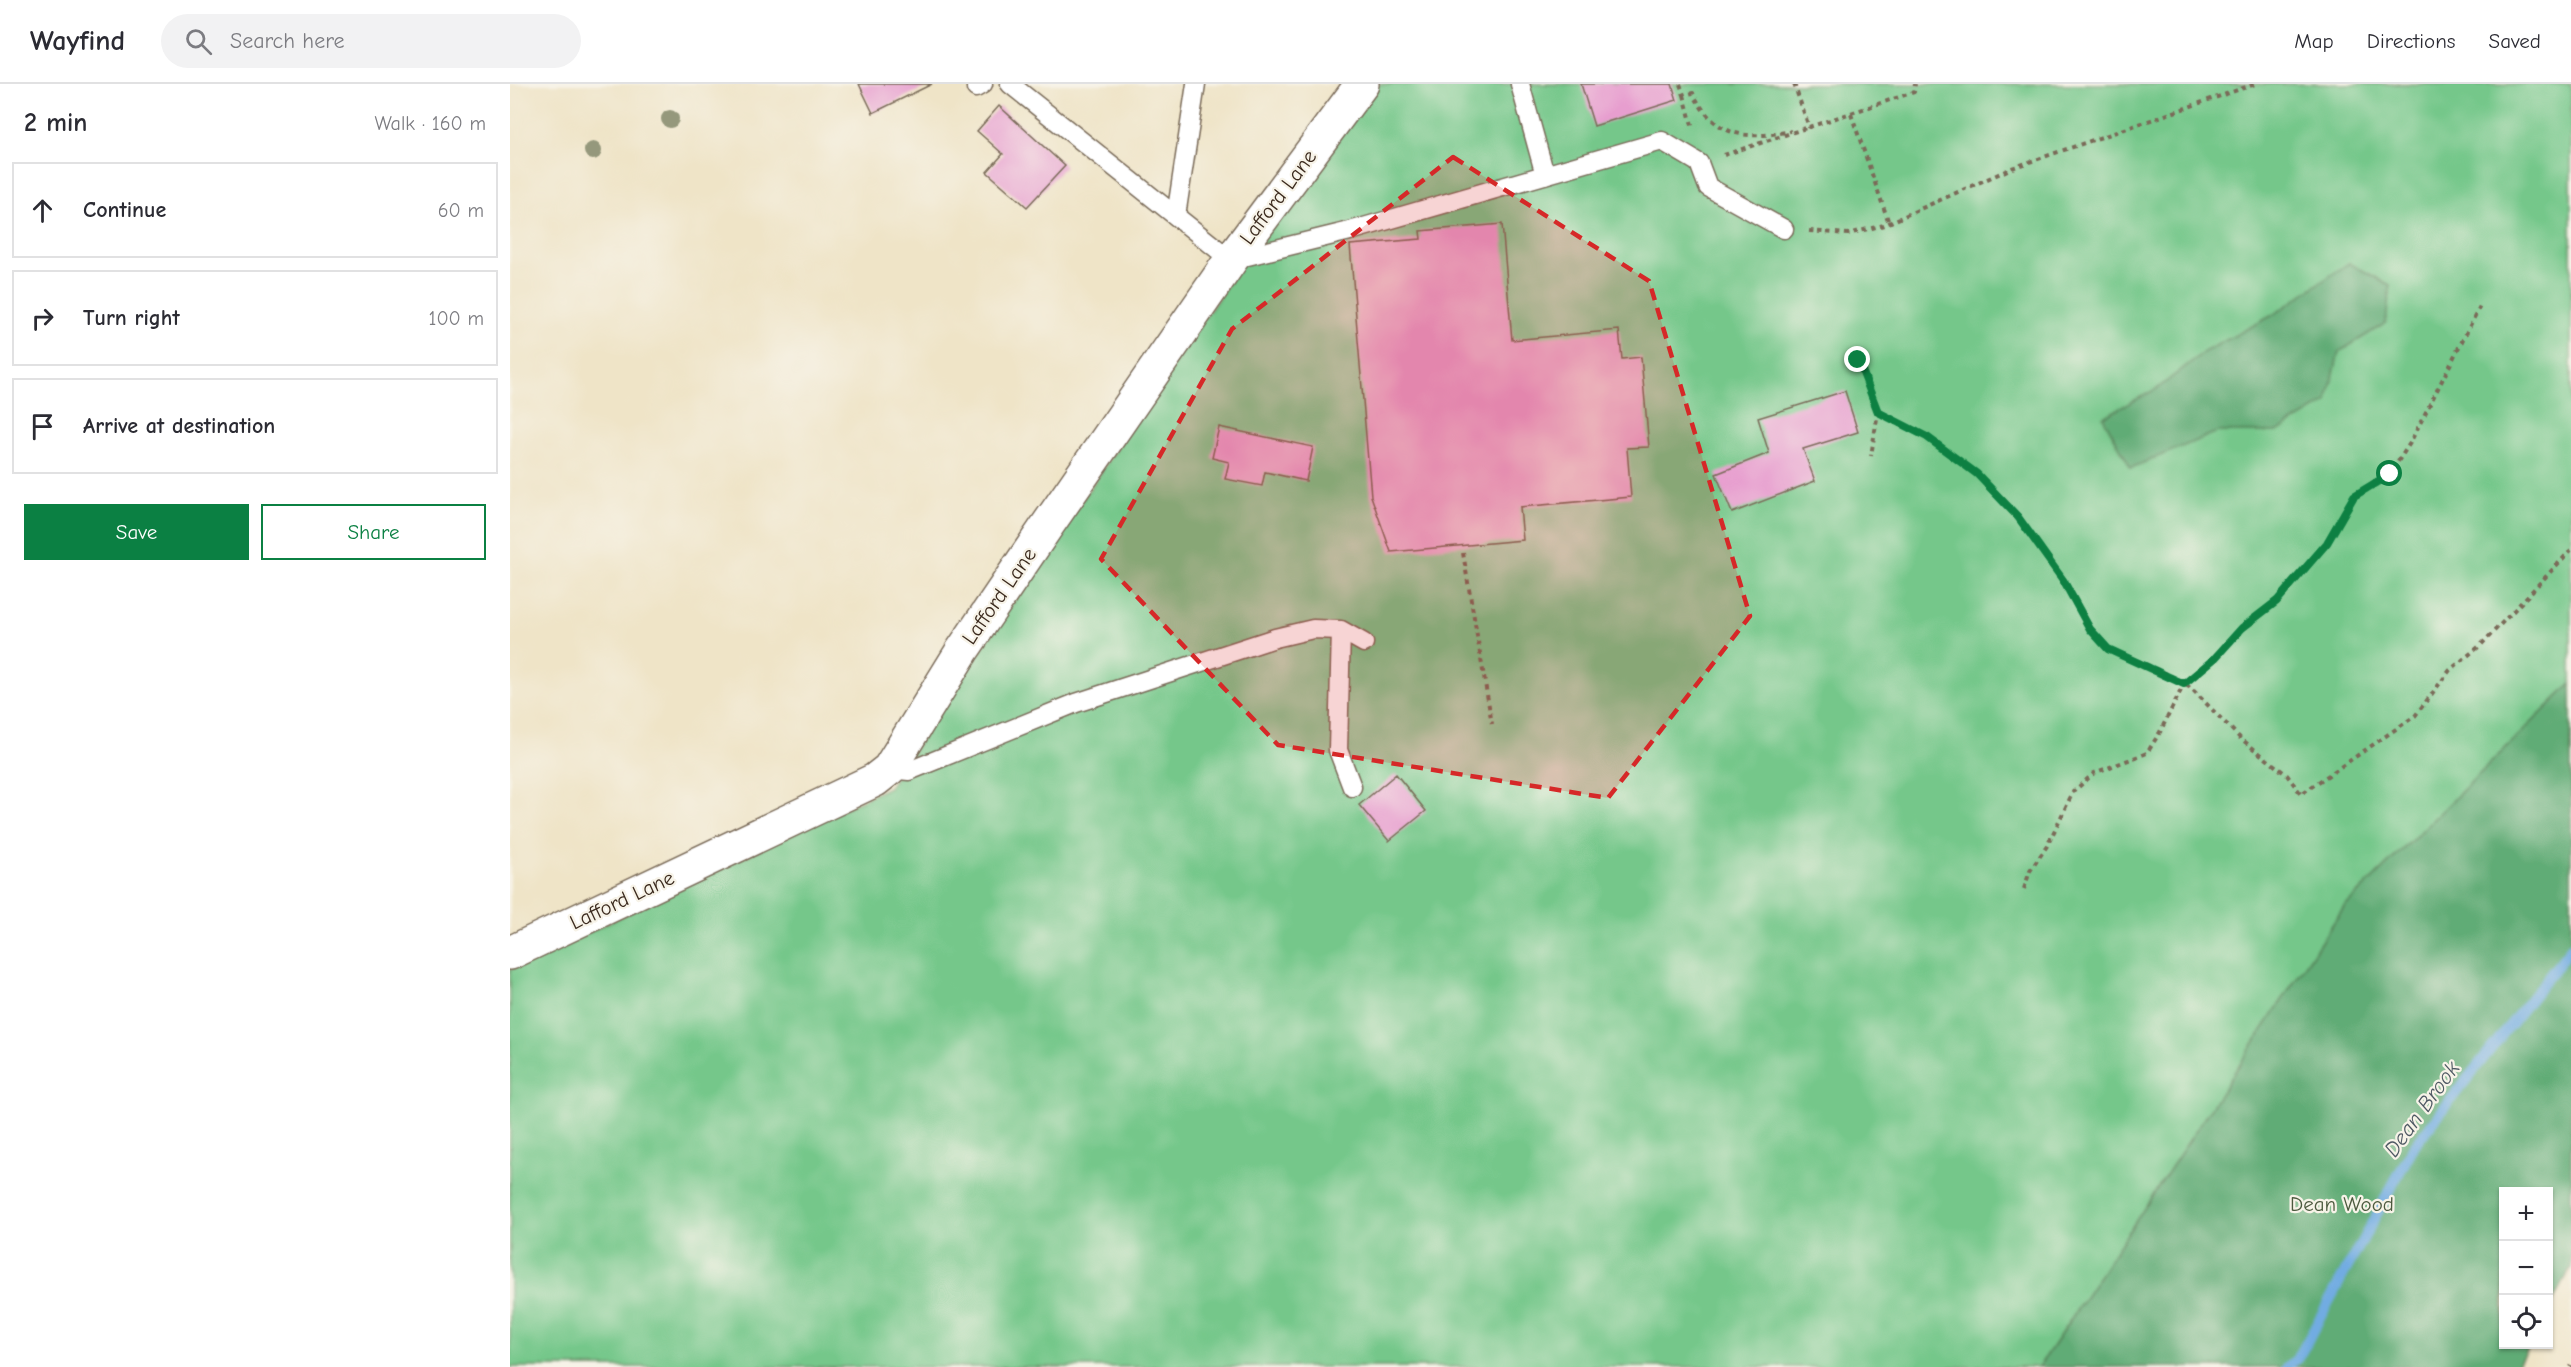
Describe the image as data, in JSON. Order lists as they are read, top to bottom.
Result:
{
  "streets": {
    "street": ["Lafford Lane"]
  },
  "water": ["Dean Brook"],
  "parks": ["Dean Wood"],
  "page": {
    "header": "Wayfind",
    "search": "Search here",
    "nav": ["Map", "Directions", "Saved"],
    "heading": ["2 min", "Walk · 160 m"],
    "list": [
      ["Continue", "60 m"],
      ["Turn right", "100 m"],
      "Arrive at destination"
    ],
    "buttons": ["Save", "Share"],
    "map_buttons": ["+", "−"]
  }
}
